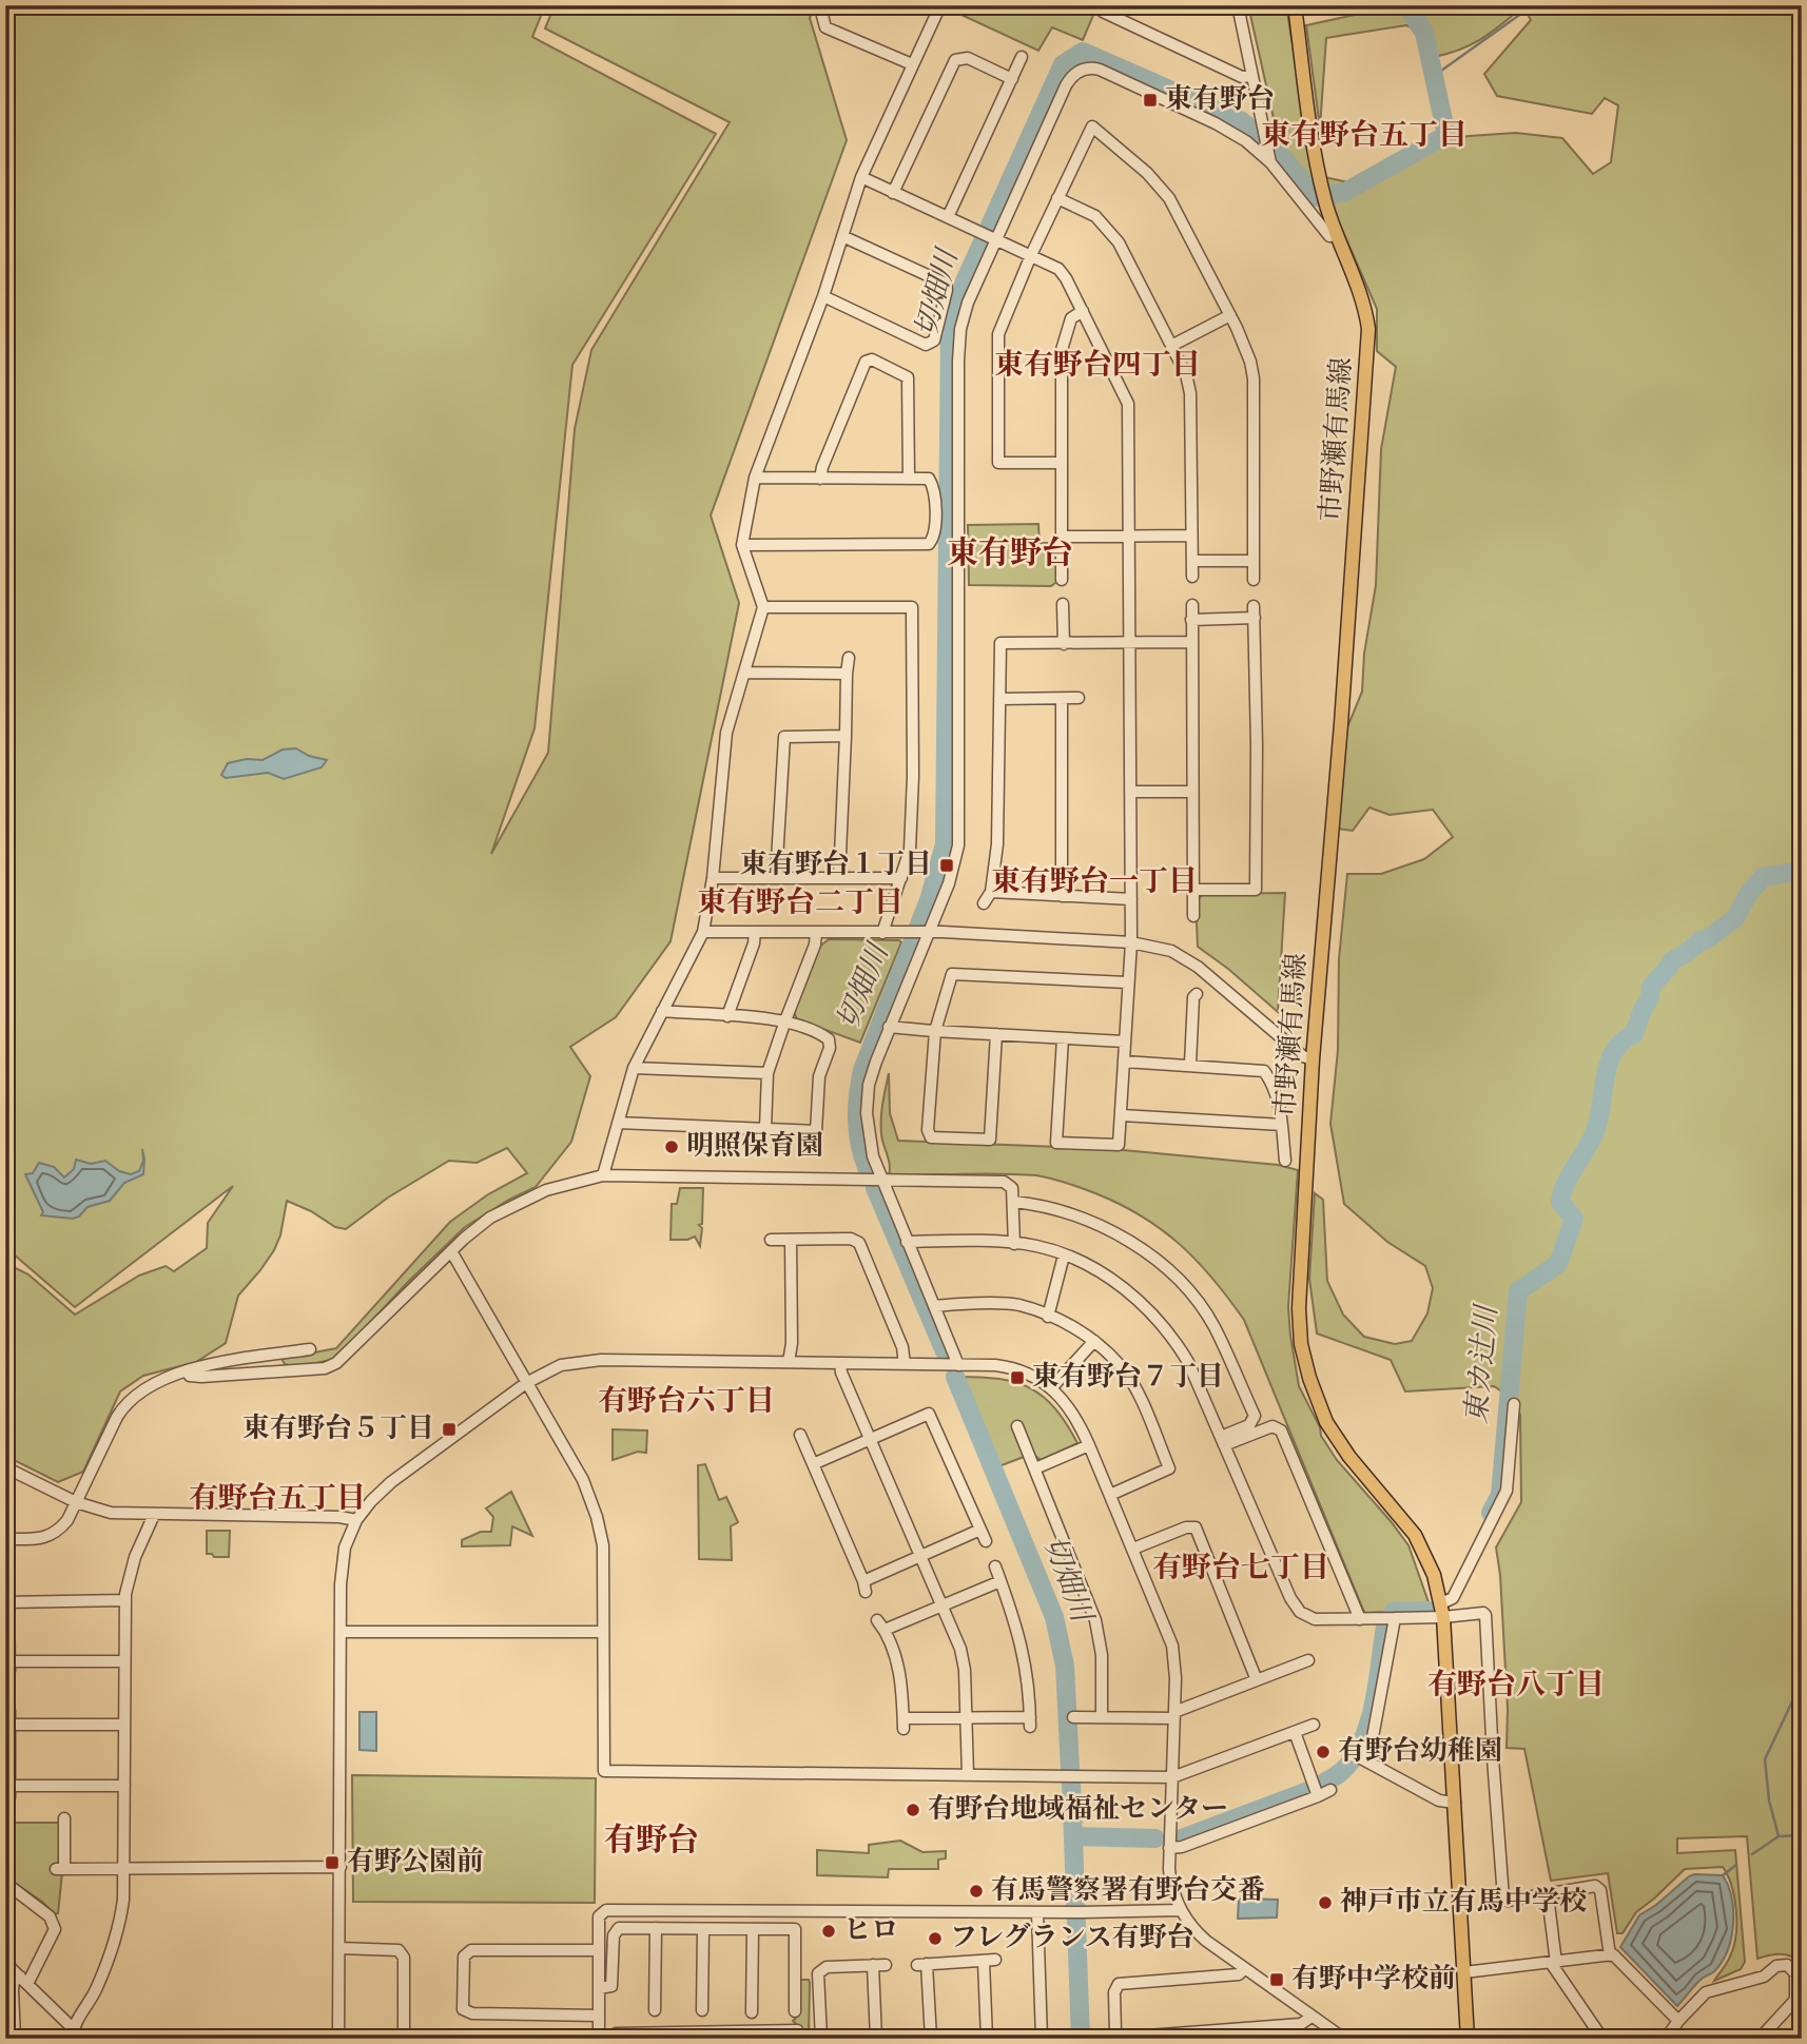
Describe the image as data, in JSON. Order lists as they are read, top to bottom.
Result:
{
  "streets": {
    "main road": ["市野瀬有馬線"]
  },
  "districts": [
    "東有野台五丁目",
    "東有野台四丁目",
    "東有野台",
    "東有野台一丁目",
    "東有野台二丁目",
    "有野台六丁目",
    "有野台五丁目",
    "有野台七丁目",
    "有野台八丁目",
    "有野台"
  ],
  "water": ["切畑川", "東カ辻川"],
  "places": {
    "transit": [
      "東有野台",
      "東有野台１丁目",
      "東有野台７丁目",
      "東有野台５丁目",
      "有野公園前",
      "有野中学校前"
    ],
    "other": [
      "明照保育園",
      "有野台幼稚園",
      "有野台地域福祉センター",
      "有馬警察署有野台交番",
      "神戸市立有馬中学校",
      "ヒロ",
      "フレグランス有野台"
    ]
  }
}
